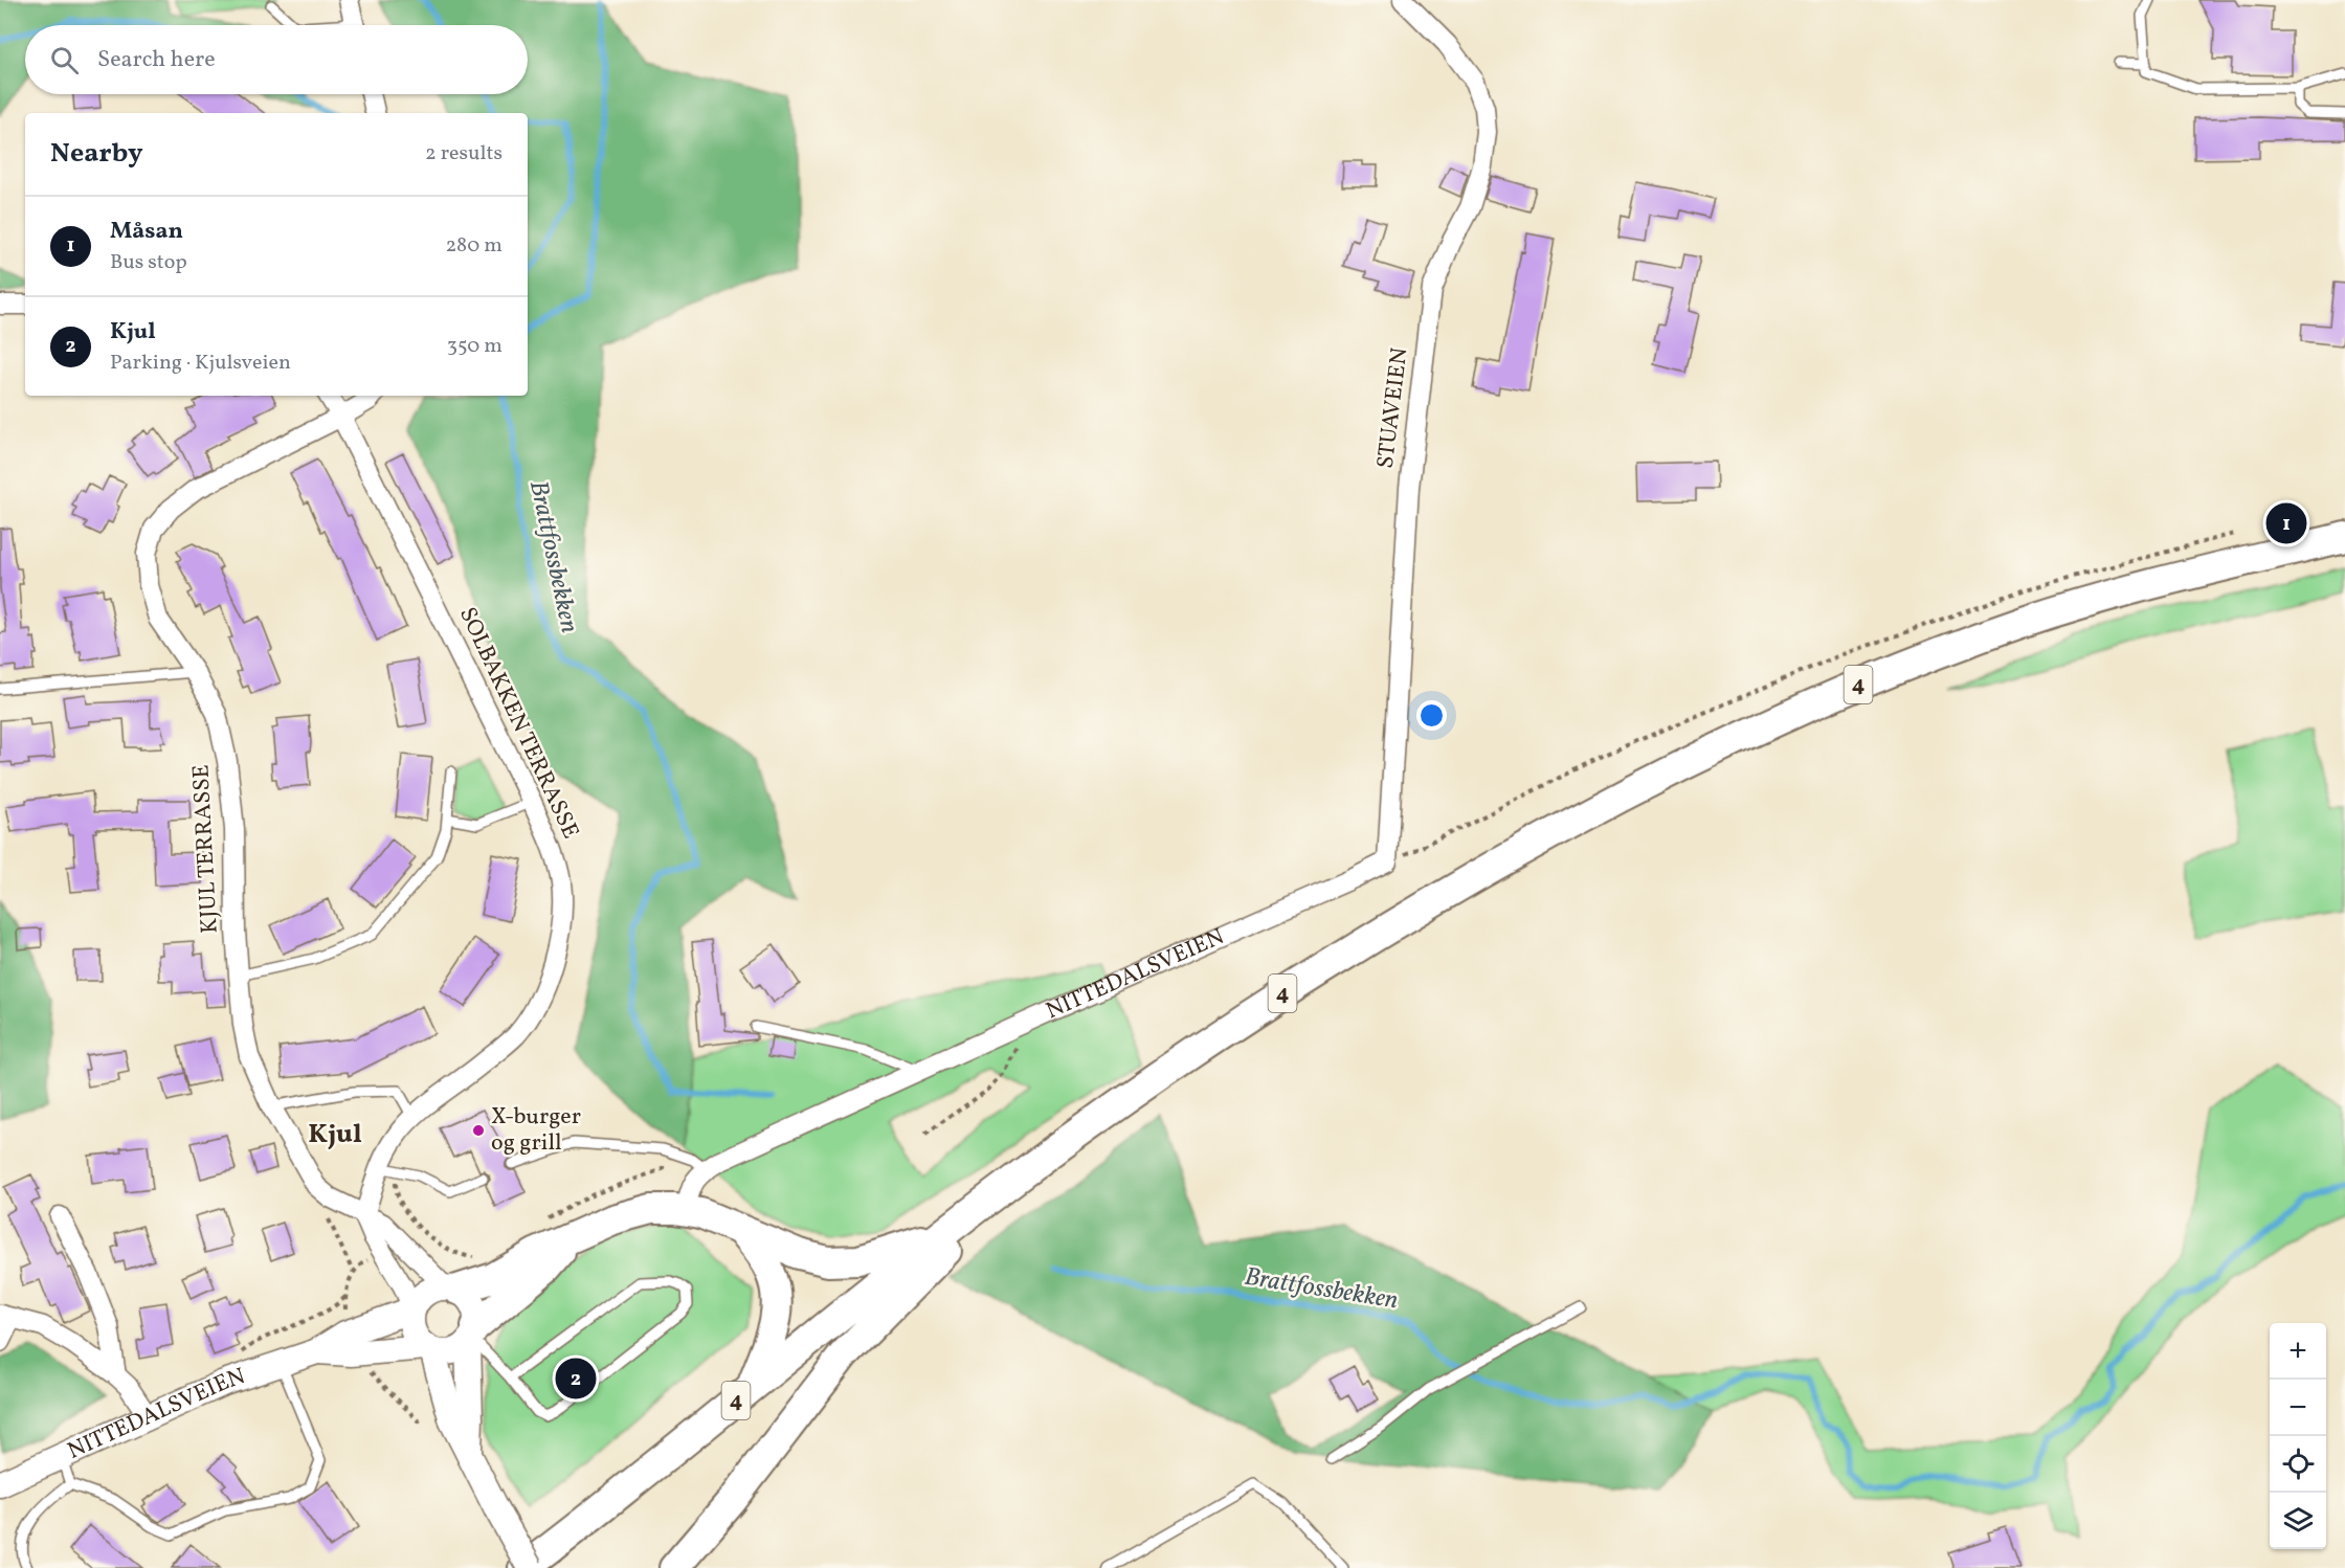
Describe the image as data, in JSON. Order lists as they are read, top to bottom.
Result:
{
  "streets": {
    "highway": ["4"],
    "main road": ["NITTEDALSVEIEN"],
    "street": ["STUAVEIEN", "SOLBAKKEN TERRASSE", "KJUL TERRASSE"]
  },
  "crossings": [
    ["STUAVEIEN", "NITTEDALSVEIEN"],
    ["4", "KJUL TERRASSE"],
    ["4", "NITTEDALSVEIEN"],
    ["SOLBAKKEN TERRASSE", "KJUL TERRASSE"],
    ["KJUL TERRASSE", "NITTEDALSVEIEN"]
  ],
  "districts": ["Kjul"],
  "water": ["Brattfossbekken"],
  "places": ["X-burger og grill"],
  "page": {
    "search": "Search here",
    "heading": ["Nearby", "2 results"],
    "list": [
      {
        "mark": "1",
        "name": "Måsan",
        "note": "Bus stop",
        "value": "280 m"
      },
      {
        "mark": "2",
        "name": "Kjul",
        "note": "Parking · Kjulsveien",
        "value": "350 m"
      }
    ],
    "pins": ["1", "2"],
    "map_buttons": ["+", "−"]
  }
}
